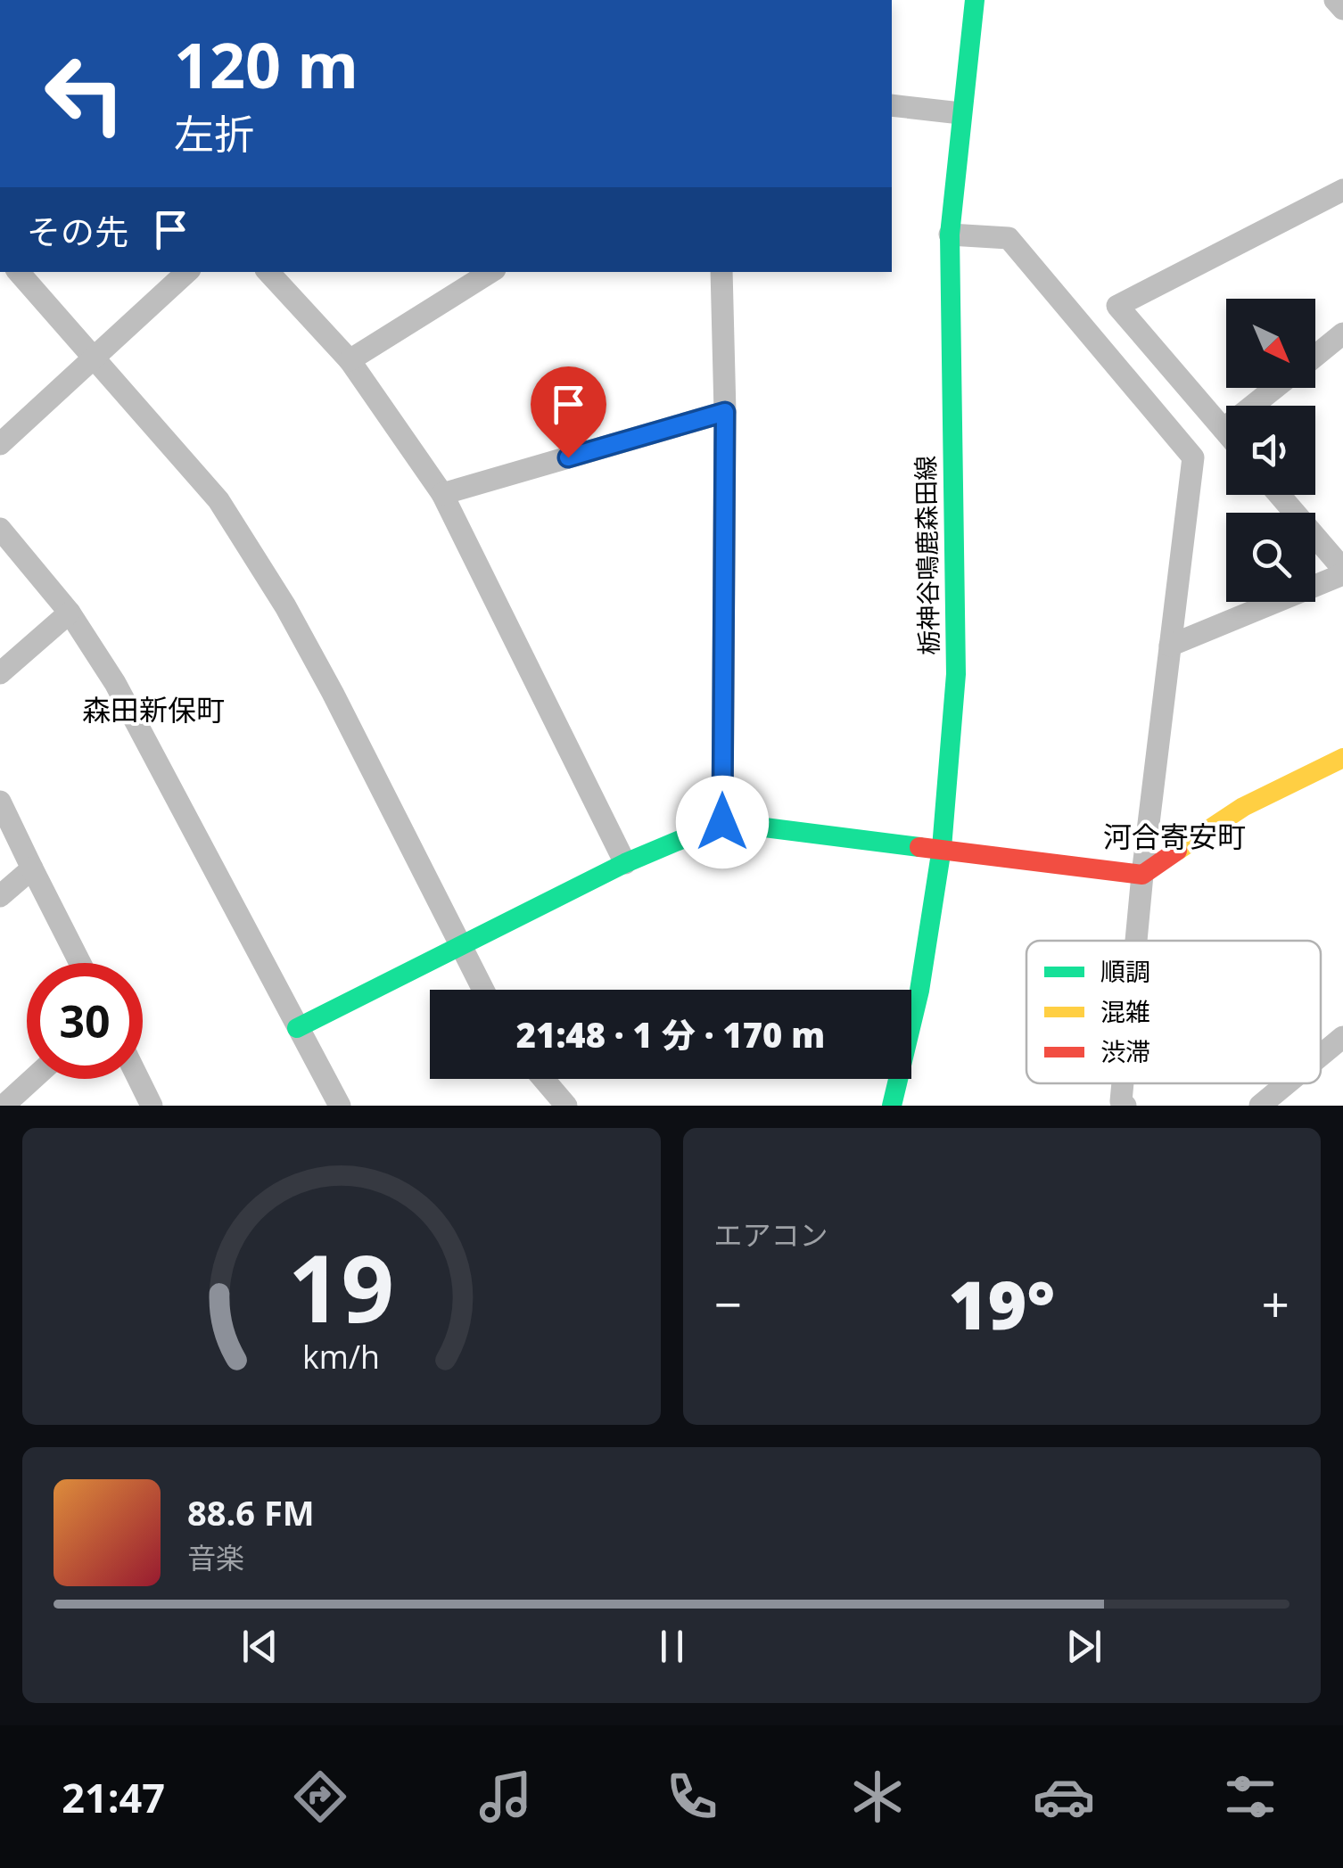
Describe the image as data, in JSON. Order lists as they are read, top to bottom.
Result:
{
  "streets": {
    "street": ["栃神谷鳴鹿森田線"]
  },
  "districts": ["森田新保町", "河合寄安町"],
  "legend": ["順調", "混雑", "渋滞"],
  "north": "bottom right",
  "page": {
    "turn": ["120 m", "左折"],
    "then": "その先",
    "limit": "30",
    "trip": "21:48 · 1 分 · 170 m",
    "tile": "エアコン",
    "heat": ["−", "19°", "+"],
    "song": ["88.6 FM", "音楽"],
    "tabs": "21:47",
    "gauge": ["19", "km/h"]
  }
}
